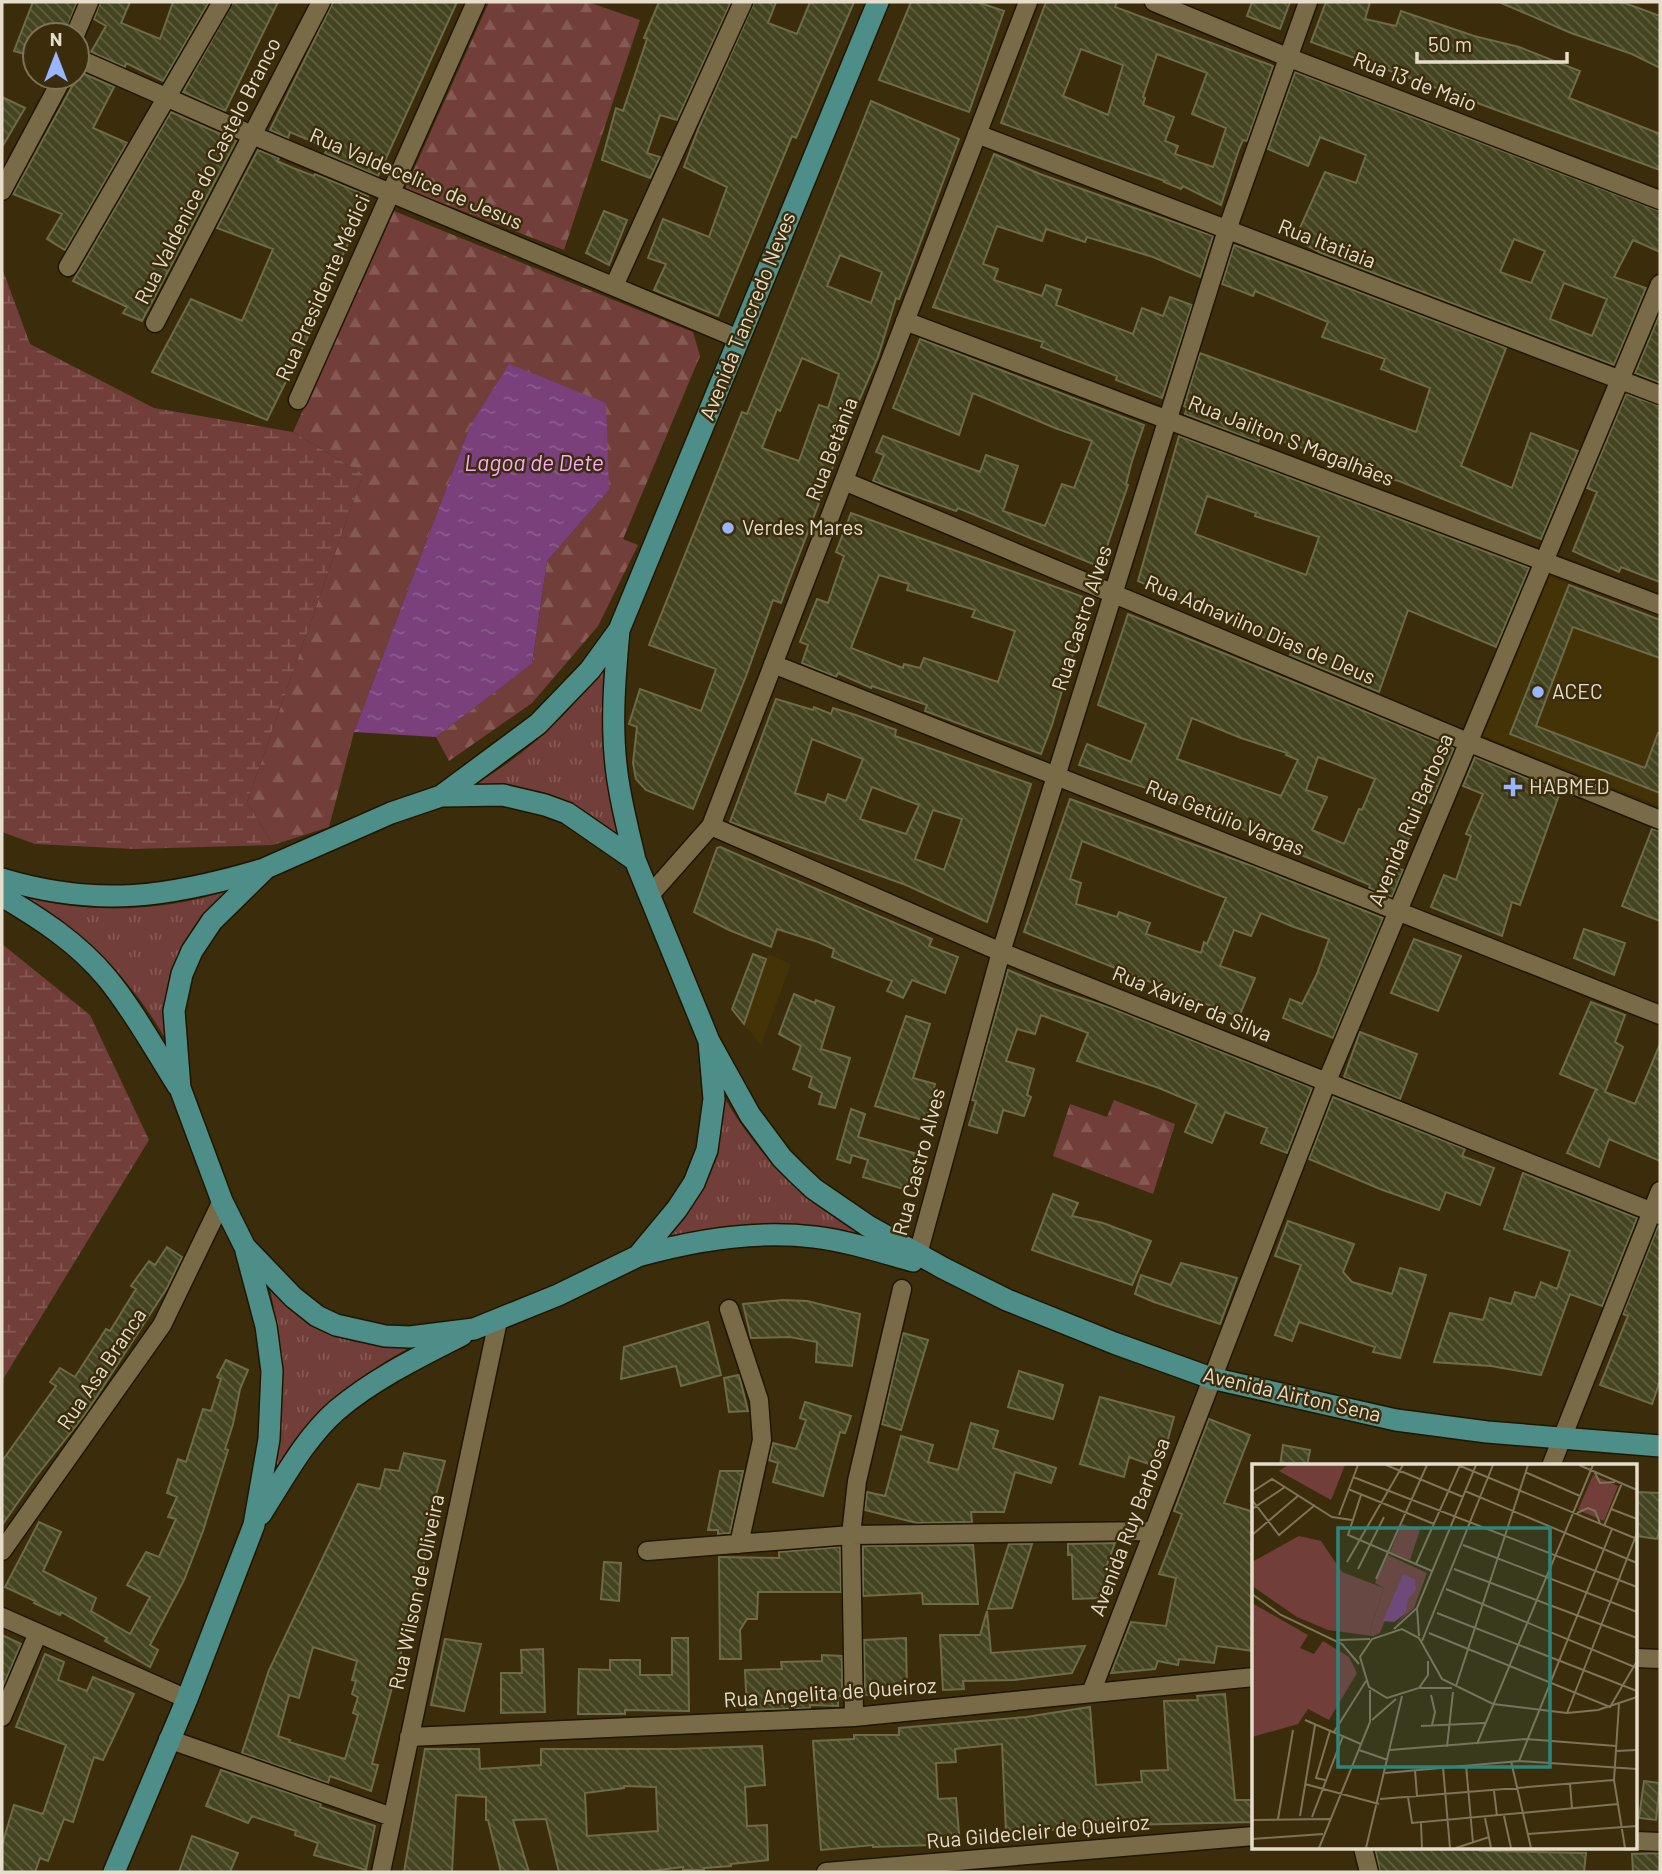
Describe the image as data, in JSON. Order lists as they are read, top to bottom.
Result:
{
  "streets": {
    "main road": ["Avenida Tancredo Neves", "Avenida Airton Sena"],
    "street": [
      "Rua 13 de Maio",
      "Rua Valdenice do Castelo Branco",
      "Rua Valdecelice de Jesus",
      "Rua Itatiaia",
      "Rua Presidente Médici",
      "Rua Jailton S Magalhães",
      "Rua Betânia",
      "Rua Castro Alves",
      "Rua Adnavilno Dias de Deus",
      "Rua Getúlio Vargas",
      "Avenida Rui Barbosa",
      "Rua Xavier da Silva",
      "Rua Asa Branca",
      "Avenida Ruy Barbosa",
      "Rua Wilson de Oliveira",
      "Rua Angelita de Queiroz",
      "Rua Gildecleir de Queiroz"
    ]
  },
  "crossings": [
    ["Rua 13 de Maio", "Rua Castro Alves"],
    ["Rua Valdenice do Castelo Branco", "Rua Valdecelice de Jesus"],
    ["Rua Valdecelice de Jesus", "Rua Presidente Médici"],
    ["Rua Valdecelice de Jesus", "Avenida Tancredo Neves"],
    ["Rua Itatiaia", "Rua Betânia"],
    ["Rua Itatiaia", "Rua Castro Alves"],
    ["Rua Itatiaia", "Avenida Rui Barbosa"],
    ["Rua Jailton S Magalhães", "Rua Betânia"],
    ["Rua Jailton S Magalhães", "Rua Castro Alves"],
    ["Rua Jailton S Magalhães", "Avenida Rui Barbosa"],
    ["Rua Betânia", "Rua Adnavilno Dias de Deus"],
    ["Rua Betânia", "Rua Getúlio Vargas"],
    ["Rua Betânia", "Rua Xavier da Silva"],
    ["Rua Castro Alves", "Rua Adnavilno Dias de Deus"],
    ["Rua Castro Alves", "Rua Getúlio Vargas"],
    ["Rua Castro Alves", "Rua Xavier da Silva"],
    ["Rua Adnavilno Dias de Deus", "Avenida Rui Barbosa"],
    ["Rua Getúlio Vargas", "Avenida Rui Barbosa"],
    ["Avenida Rui Barbosa", "Rua Xavier da Silva"],
    ["Avenida Rui Barbosa", "Avenida Airton Sena"],
    ["Avenida Rui Barbosa", "Avenida Ruy Barbosa"],
    ["Avenida Airton Sena", "Avenida Ruy Barbosa"],
    ["Avenida Ruy Barbosa", "Rua Angelita de Queiroz"],
    ["Rua Wilson de Oliveira", "Rua Angelita de Queiroz"]
  ],
  "water": ["Lagoa de Dete"],
  "places": {
    "other": ["Verdes Mares", "ACEC"],
    "health": ["HABMED"]
  },
  "scale_bar": "50 m",
  "north": "top"
}
